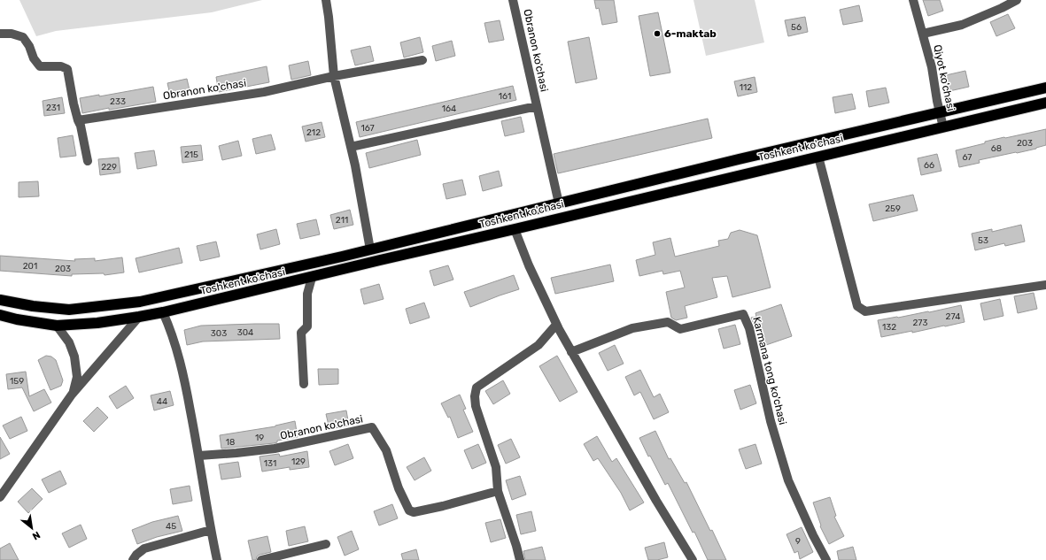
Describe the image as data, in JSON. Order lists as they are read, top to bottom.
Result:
{
  "streets": {
    "highway": ["Toshkent ko'chasi"],
    "street": ["Obranon ko'chasi", "Qiyot ko'chasi", "Karmana tong ko'chasi"]
  },
  "crossings": [
    ["Obranon ko'chasi", "Toshkent ko'chasi"],
    ["Qiyot ko'chasi", "Toshkent ko'chasi"]
  ],
  "places": ["6-maktab"],
  "house_numbers": [
    "56",
    "112",
    "161",
    "233",
    "231",
    "164",
    "167",
    "212",
    "203",
    "68",
    "215",
    "67",
    "66",
    "229",
    "259",
    "211",
    "53",
    "201",
    "203",
    "274",
    "273",
    "132",
    "304",
    "303",
    "159",
    "44",
    "19",
    "18",
    "129",
    "131",
    "45",
    "9"
  ],
  "north": "bottom right"
}
